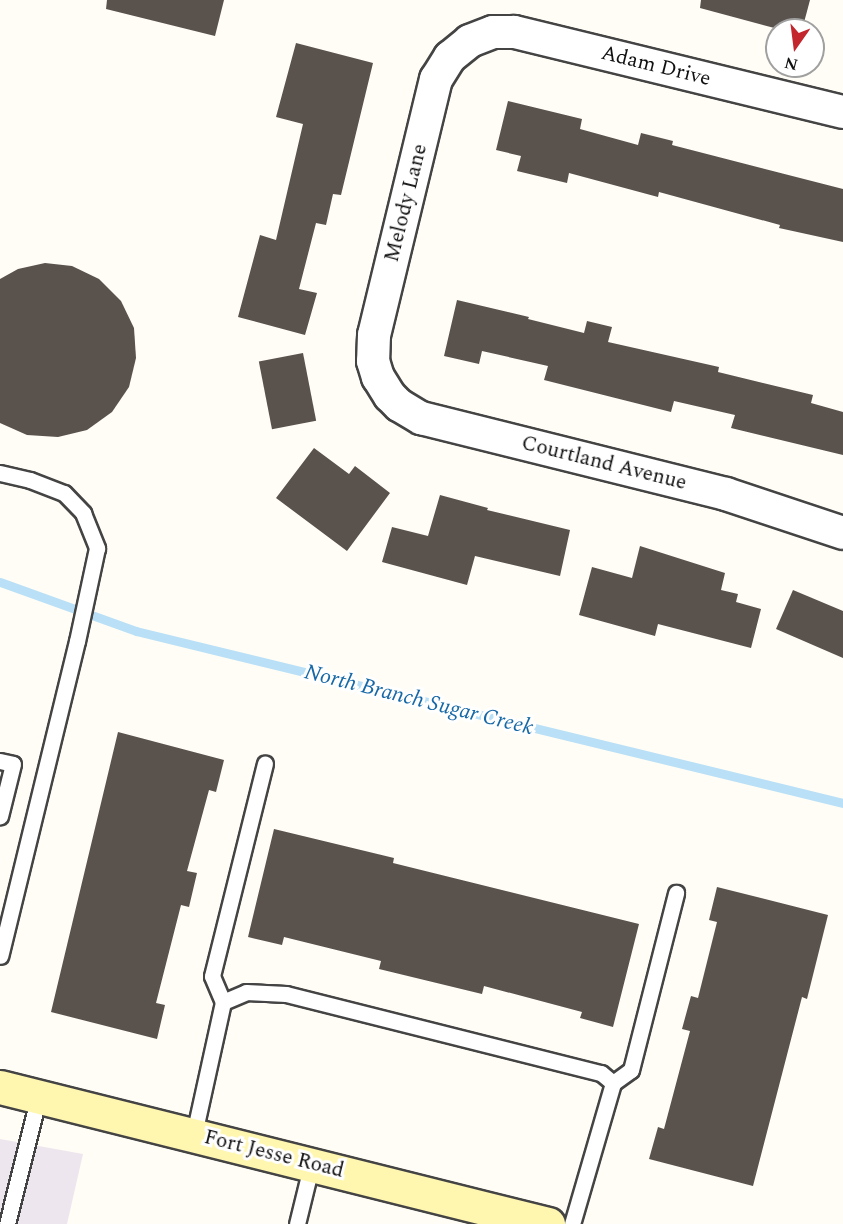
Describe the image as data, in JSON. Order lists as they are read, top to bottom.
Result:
{
  "streets": {
    "main road": ["Fort Jesse Road"],
    "street": ["Adam Drive", "Melody Lane", "Courtland Avenue"]
  },
  "crossings": [
    ["Adam Drive", "Melody Lane"],
    ["Melody Lane", "Courtland Avenue"]
  ],
  "water": ["North Branch Sugar Creek"],
  "north": "bottom"
}
